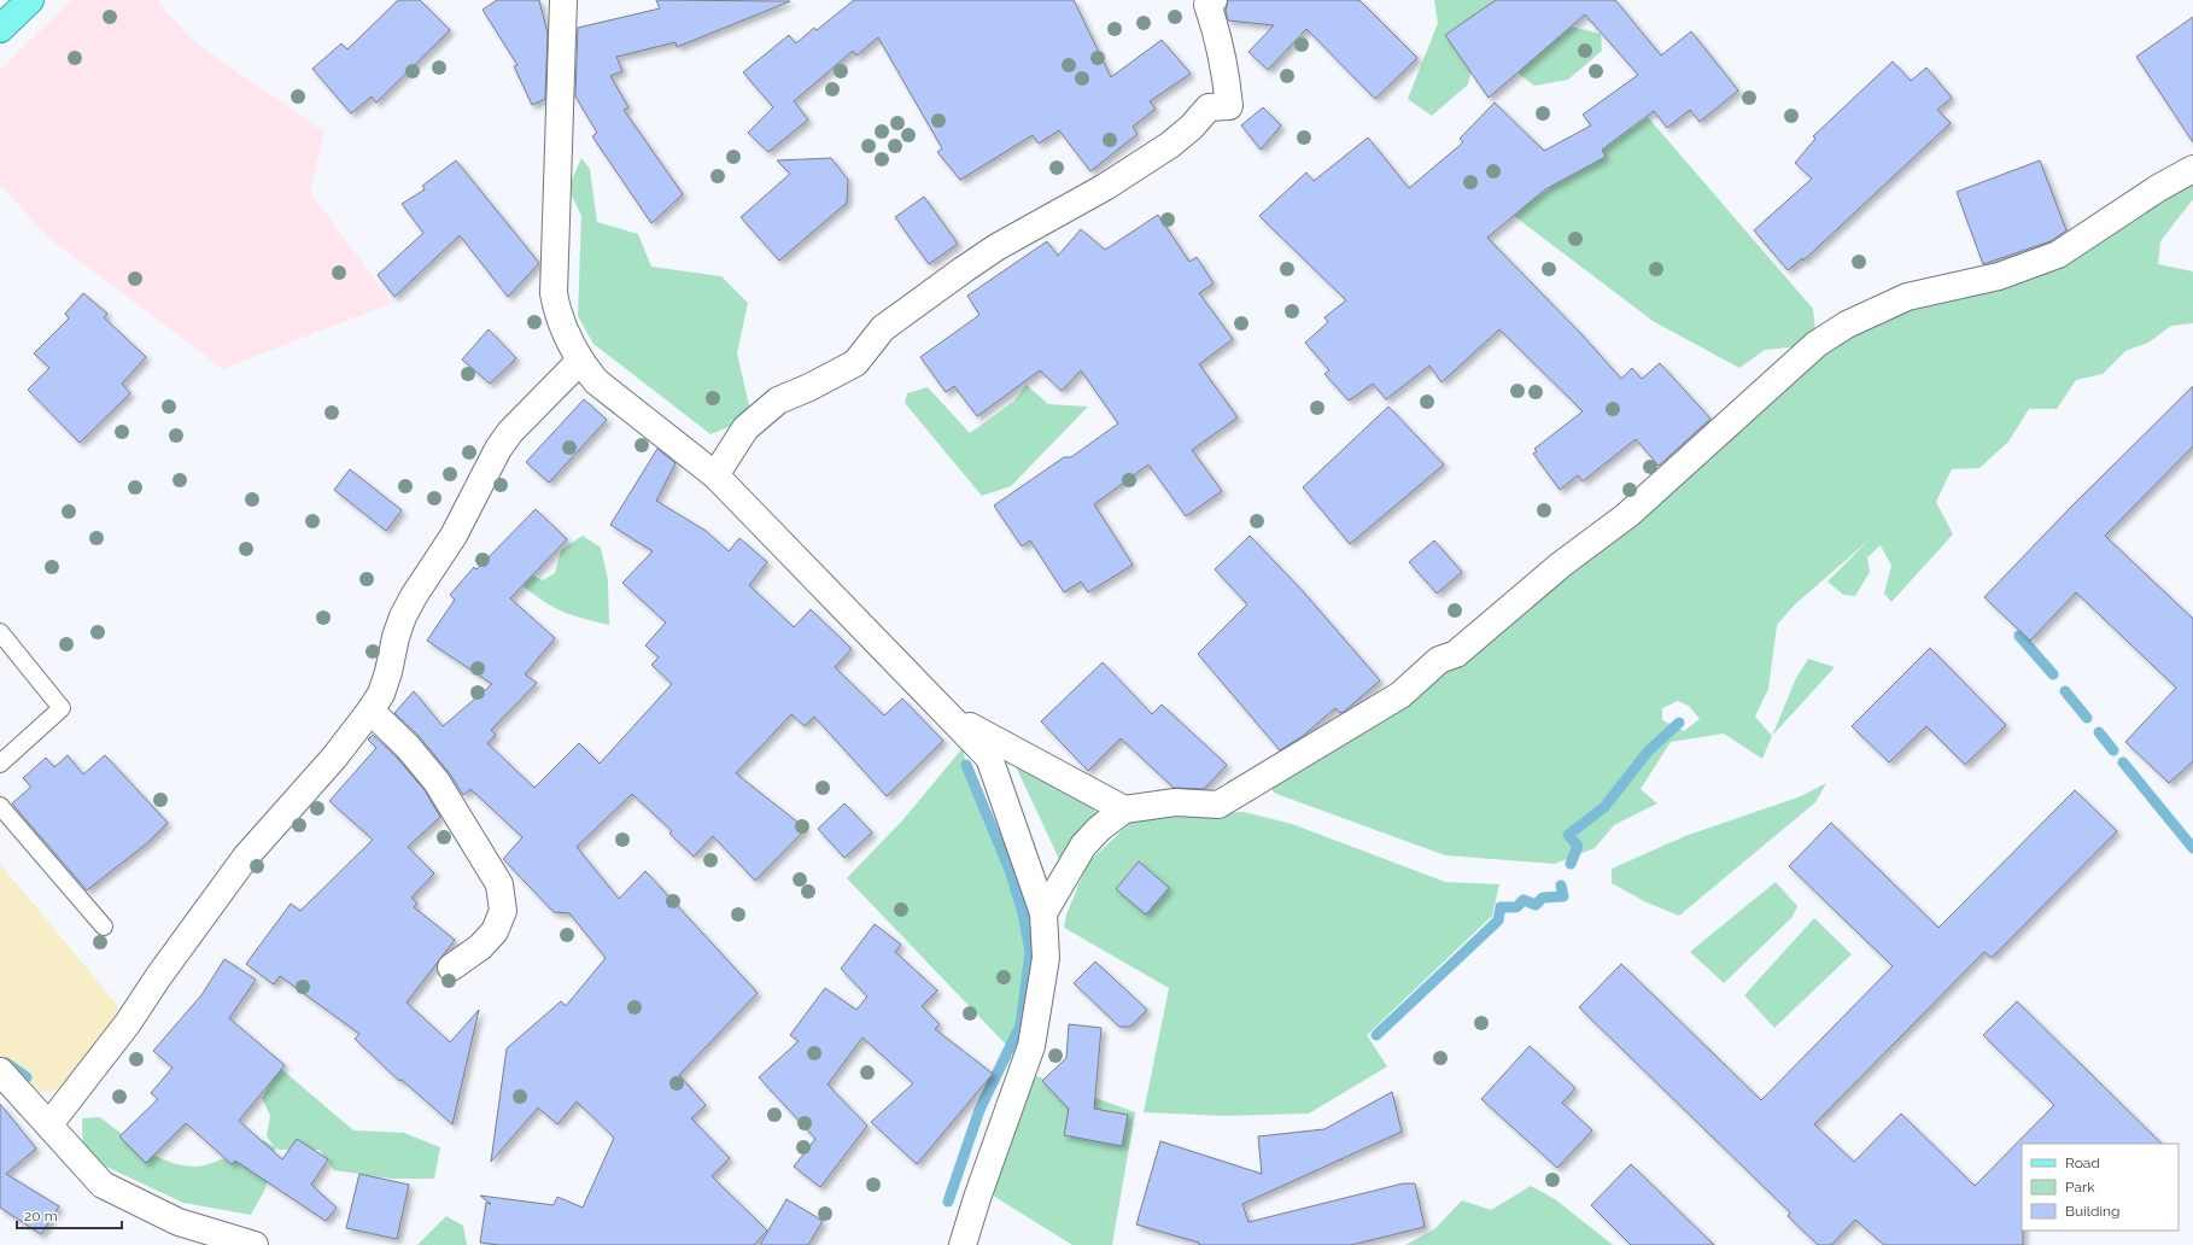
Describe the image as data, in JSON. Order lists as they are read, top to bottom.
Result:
{
  "legend": ["Road", "Park", "Building"],
  "scale_bar": "20 m"
}
